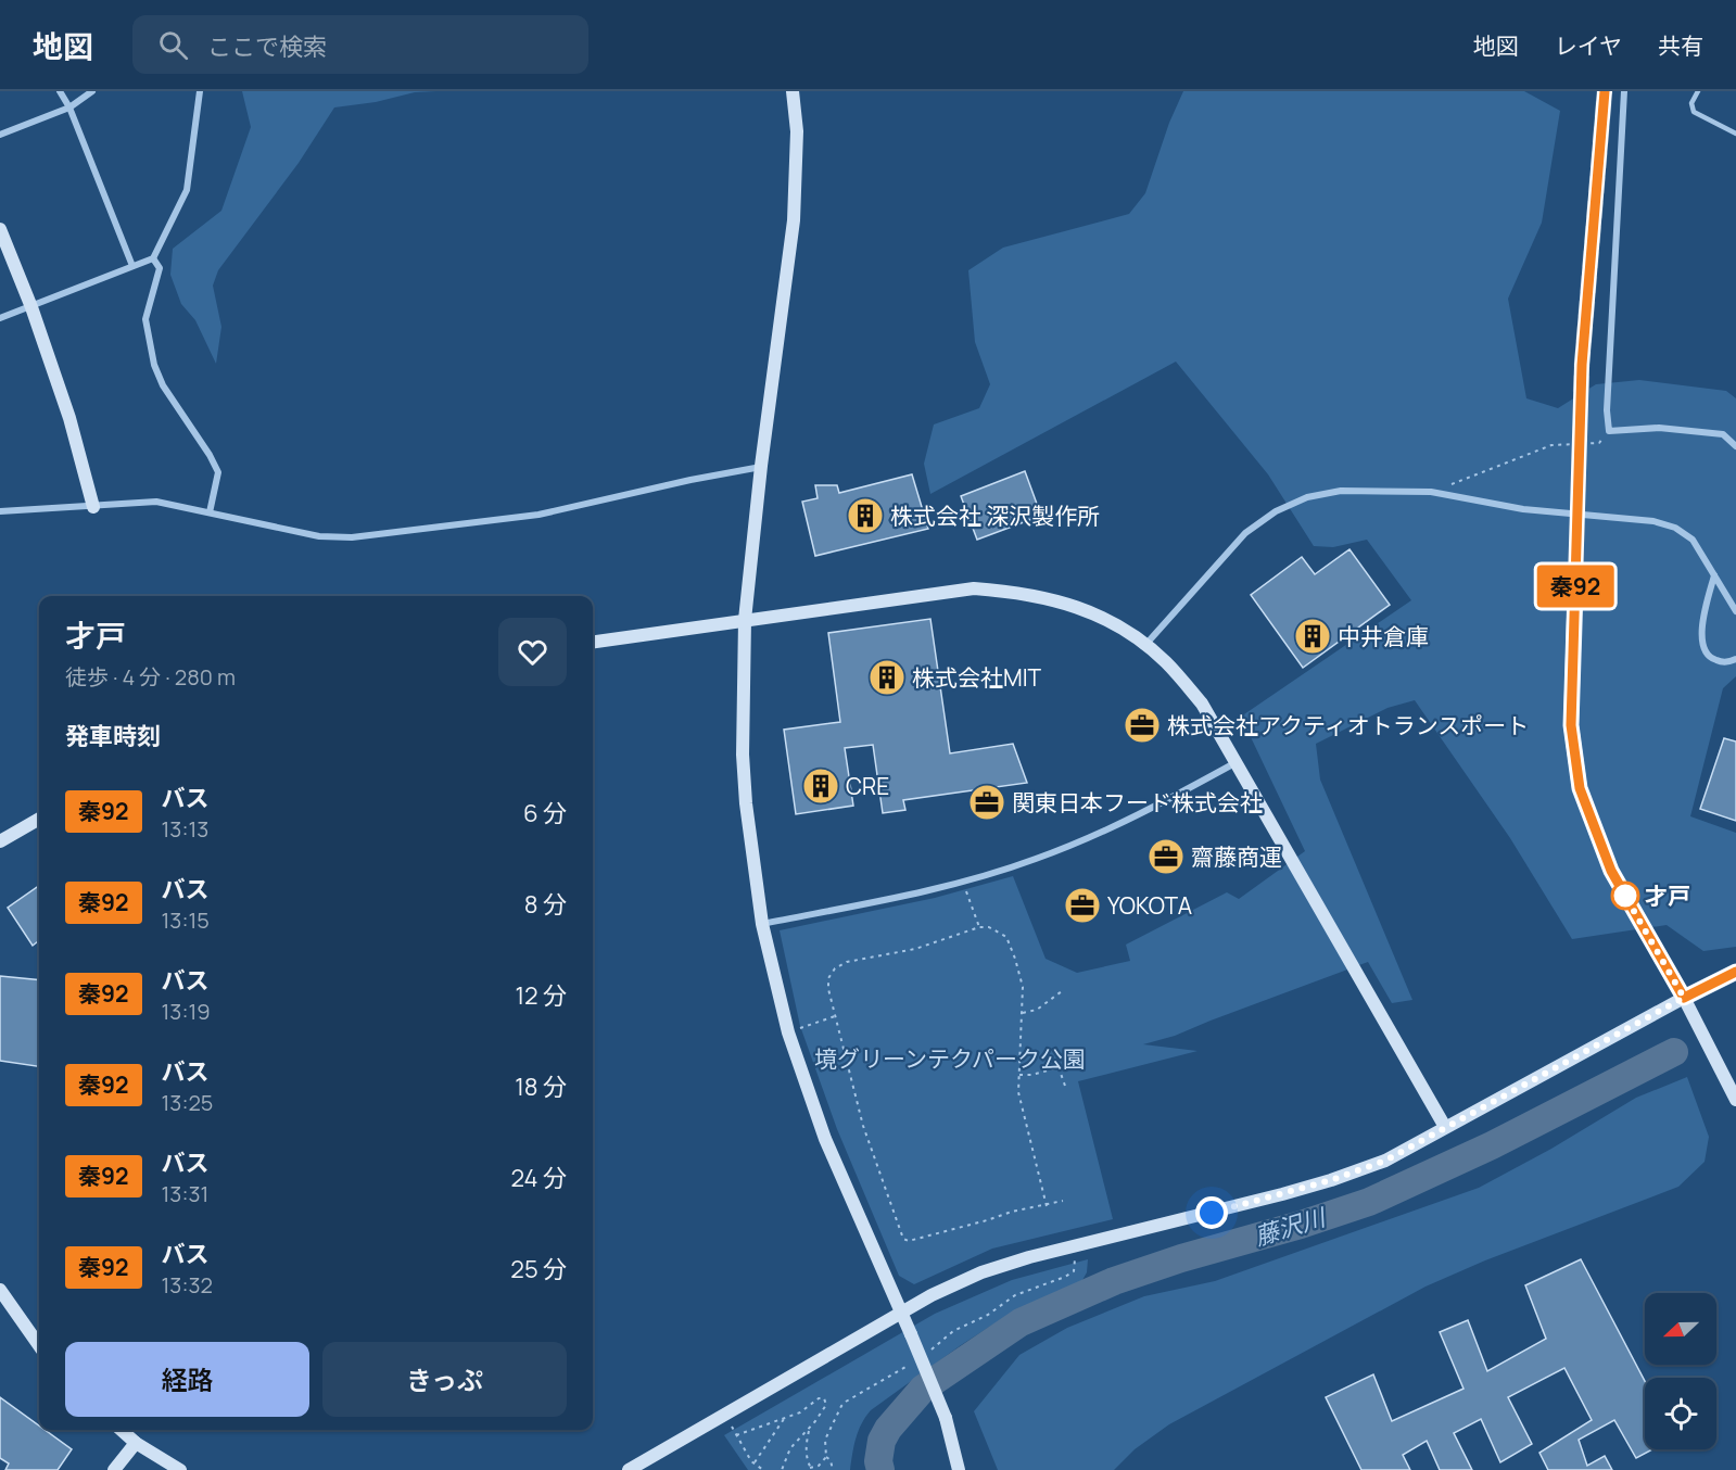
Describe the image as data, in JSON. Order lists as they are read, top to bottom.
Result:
{
  "water": ["藤沢川"],
  "parks": ["境グリーンテクパーク公園"],
  "places": {
    "building": [
      "株式会社 深沢製作所",
      "中井倉庫",
      "株式会社MIT",
      "CRE"
    ],
    "office": [
      "株式会社アクティオトランスポート",
      "関東日本フード株式会社",
      "齋藤商運",
      "YOKOTA"
    ],
    "other": ["才戸"]
  },
  "lines": ["bus line 秦92"],
  "north": "left",
  "page": {
    "header": "地図",
    "search": "ここで検索",
    "nav": ["地図", "レイヤ", "共有"],
    "on_map": "秦92",
    "heading": [
      ["才戸", "徒歩 · 4 分 · 280 m"],
      "発車時刻"
    ],
    "list": [
      {
        "mark": "秦92",
        "name": "バス",
        "note": "13:13",
        "value": "6 分"
      },
      {
        "mark": "秦92",
        "name": "バス",
        "note": "13:15",
        "value": "8 分"
      },
      {
        "mark": "秦92",
        "name": "バス",
        "note": "13:19",
        "value": "12 分"
      },
      {
        "mark": "秦92",
        "name": "バス",
        "note": "13:25",
        "value": "18 分"
      },
      {
        "mark": "秦92",
        "name": "バス",
        "note": "13:31",
        "value": "24 分"
      },
      {
        "mark": "秦92",
        "name": "バス",
        "note": "13:32",
        "value": "25 分"
      }
    ],
    "buttons": ["経路", "きっぷ"]
  }
}
